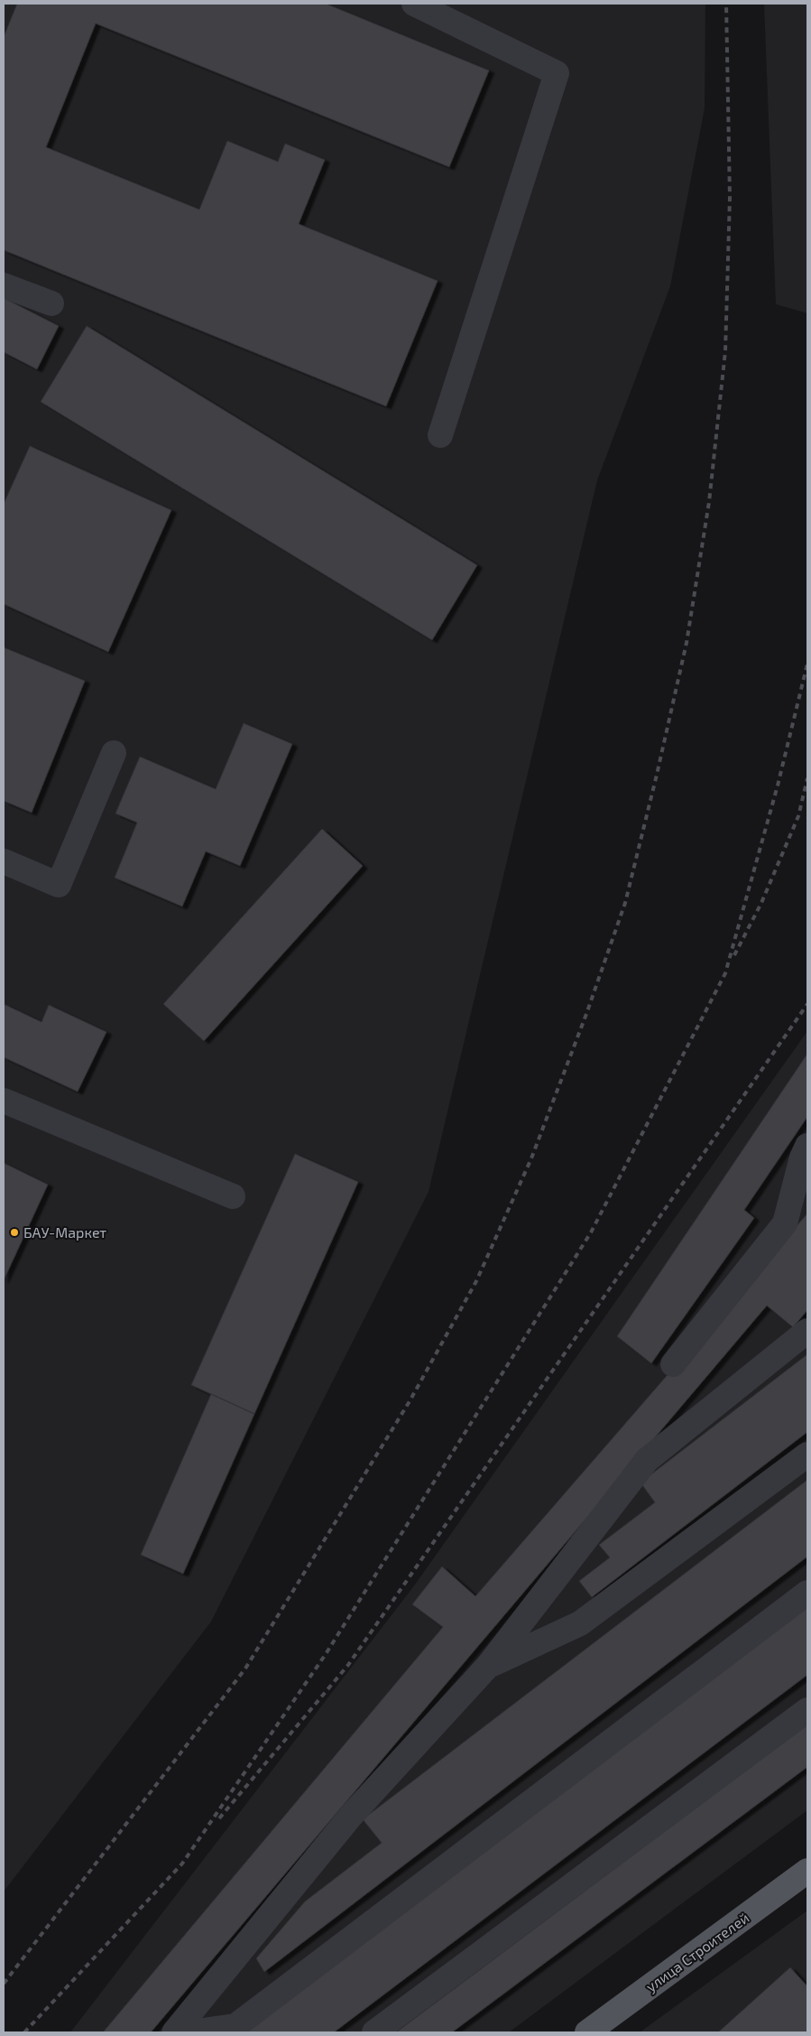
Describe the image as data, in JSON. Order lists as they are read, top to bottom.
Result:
{
  "streets": {
    "main road": ["улица Строителей"]
  },
  "places": ["БАУ-Маркет"]
}
